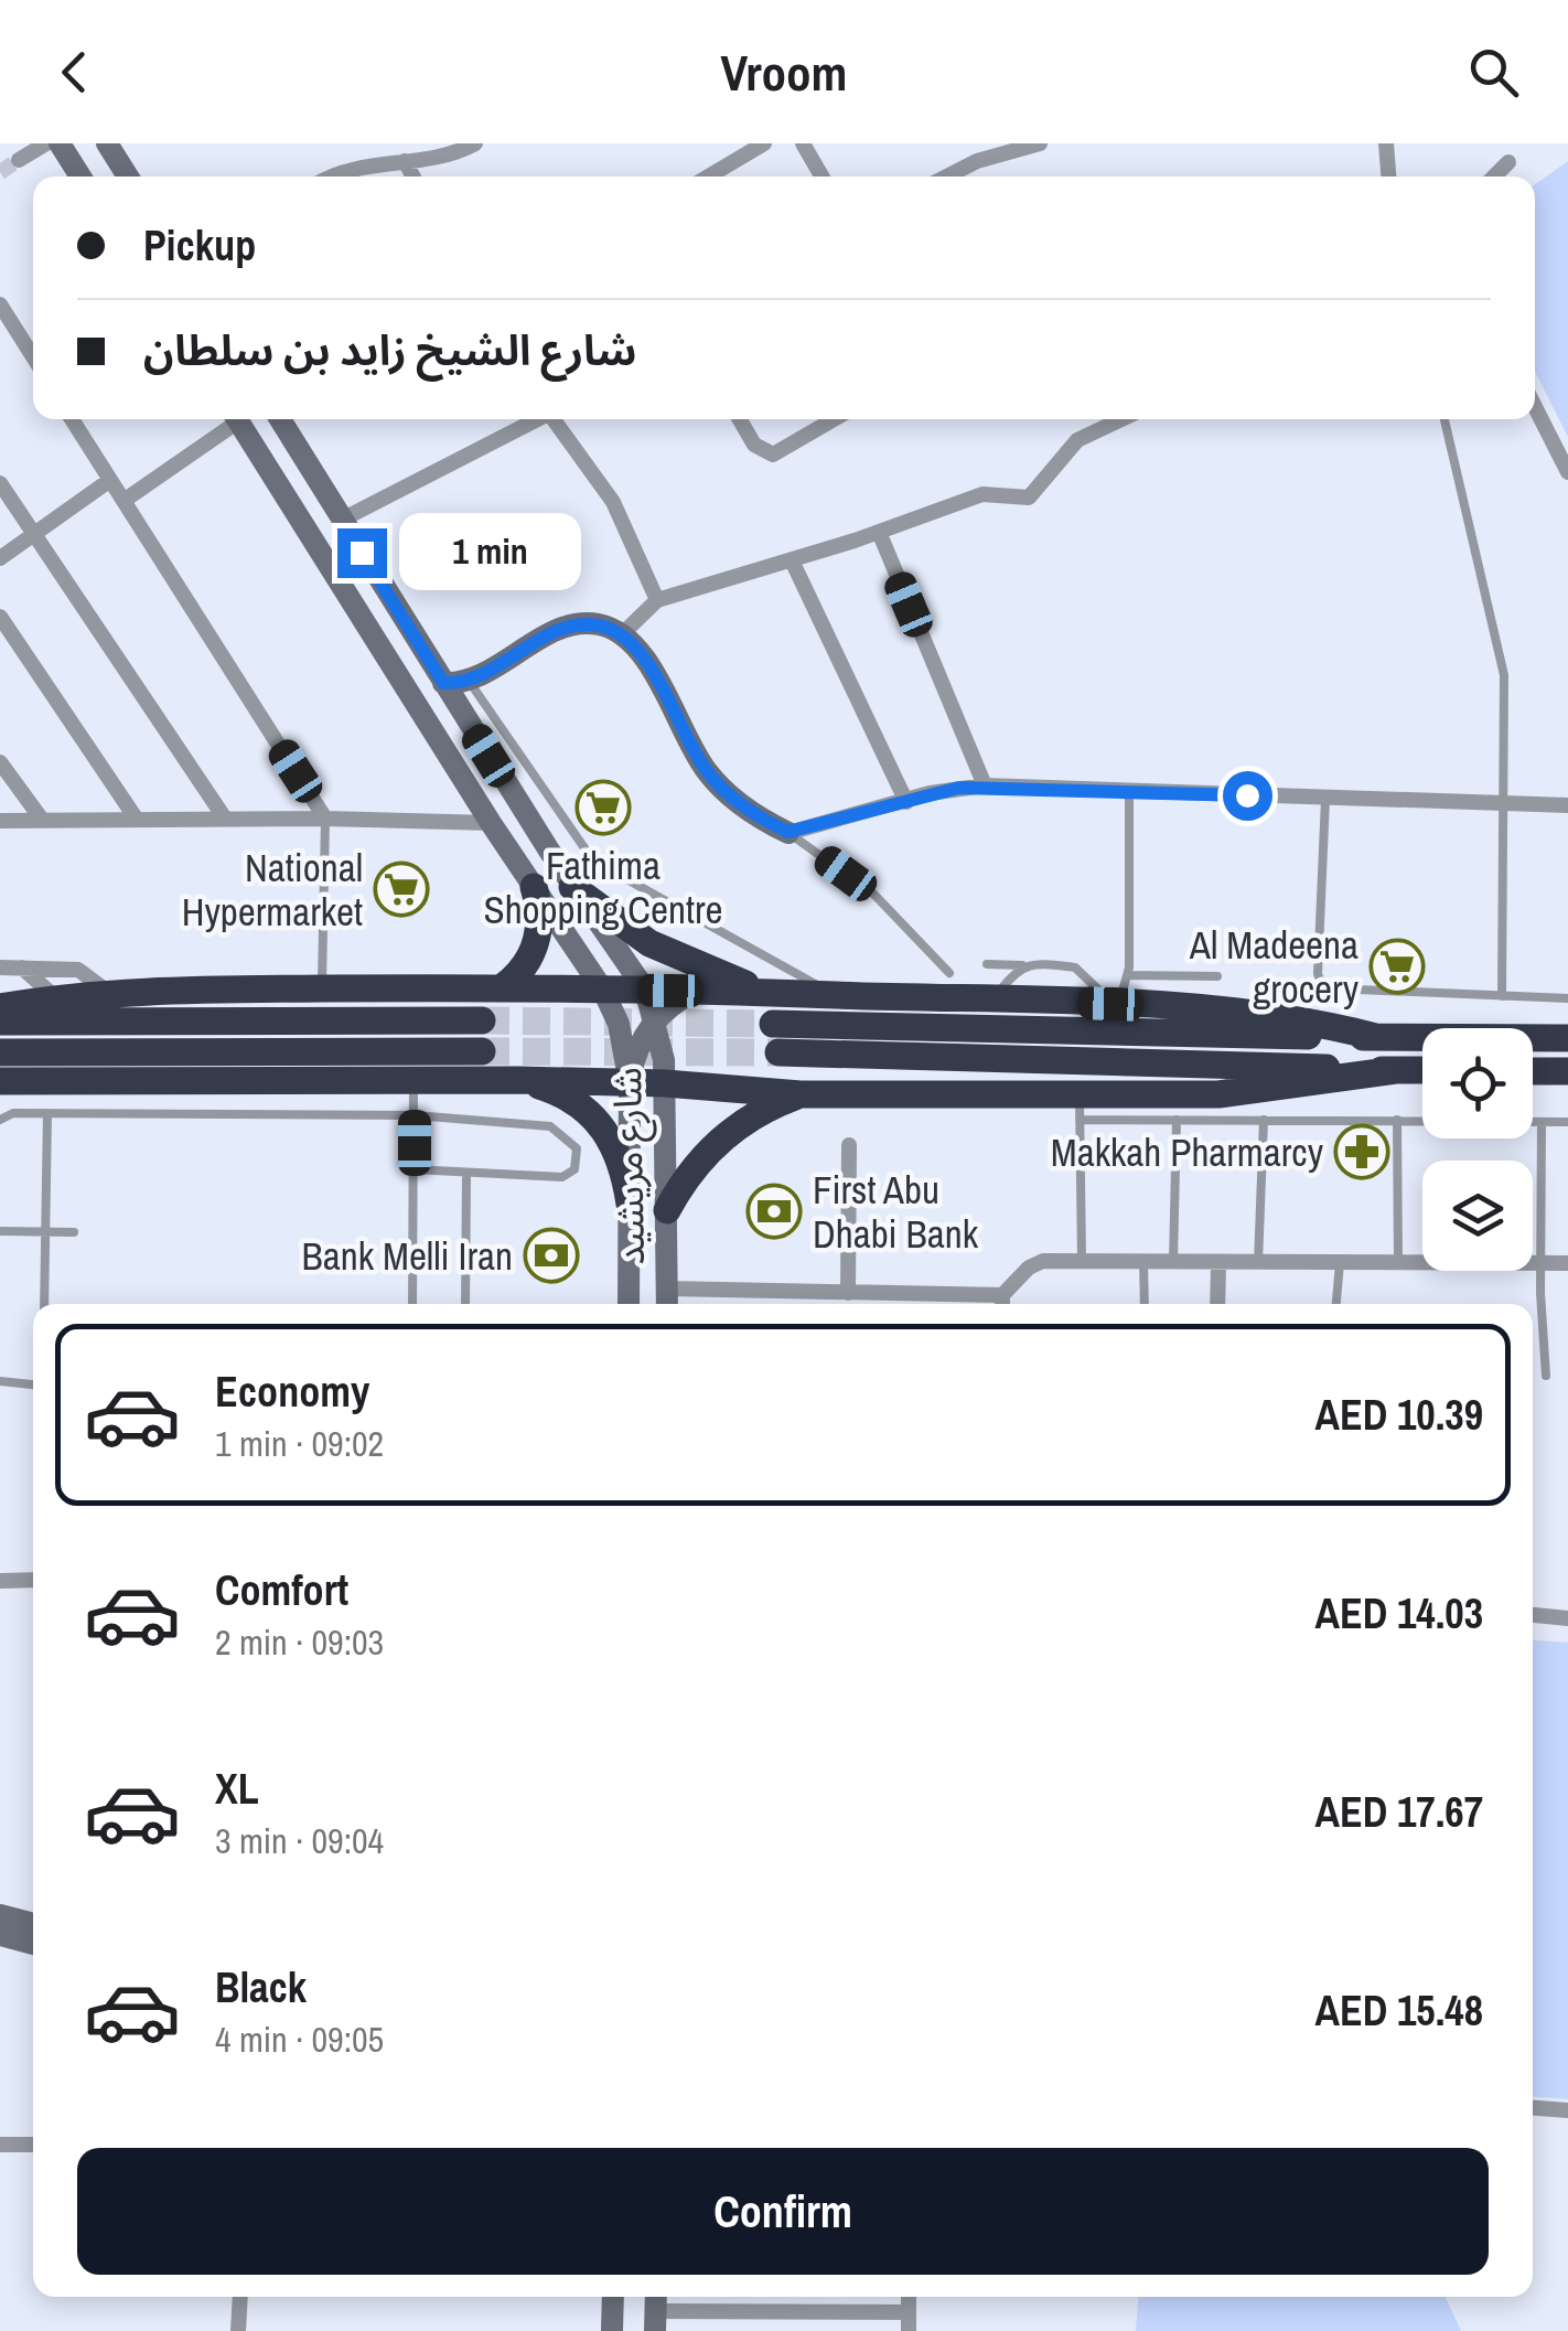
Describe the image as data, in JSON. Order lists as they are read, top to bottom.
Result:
{
  "streets": {
    "main road": ["شارع مريشيد"]
  },
  "places": {
    "supermarket": ["Fathima Shopping Centre", "National Hypermarket", "Al Madeena grocery"],
    "pharmacy": ["Makkah Pharmarcy"],
    "bank": ["First Abu Dhabi Bank", "Bank Melli Iran"]
  },
  "page": {
    "header": "Vroom",
    "banner": ["Pickup", "شارع الشيخ زايد بن سلطان"],
    "bubble": "1 min",
    "list": [
      {
        "name": "Economy",
        "note": "1 min · 09:02",
        "value": "AED 10.39"
      },
      {
        "name": "Comfort",
        "note": "2 min · 09:03",
        "value": "AED 14.03"
      },
      {
        "name": "XL",
        "note": "3 min · 09:04",
        "value": "AED 17.67"
      },
      {
        "name": "Black",
        "note": "4 min · 09:05",
        "value": "AED 15.48"
      }
    ],
    "buttons": "Confirm"
  }
}
